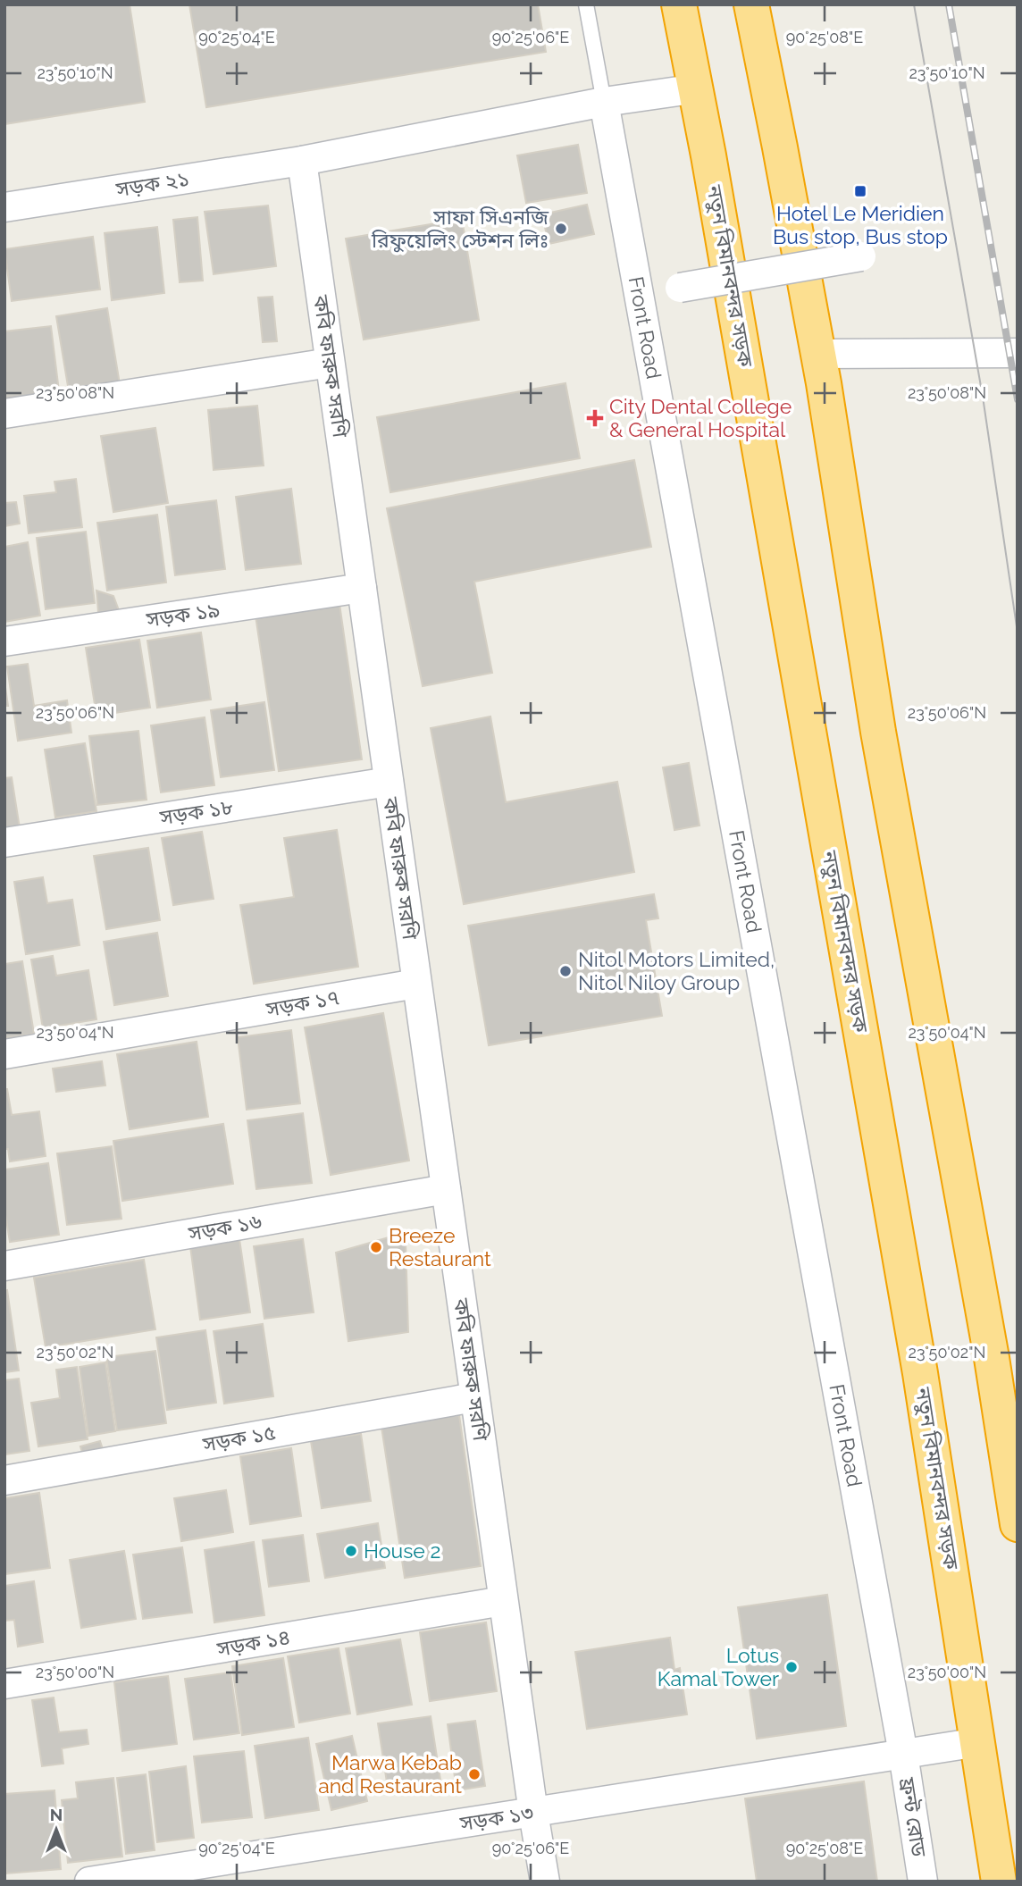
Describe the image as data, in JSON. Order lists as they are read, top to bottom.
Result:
{
  "streets": {
    "highway": ["নতুন বিমানবন্দর সড়ক"],
    "street": [
      "সড়ক ২১",
      "Front Road",
      "কবি ফারুক সরণি",
      "সড়ক ১৯",
      "সড়ক ১৮",
      "সড়ক ১৭",
      "সড়ক ১৬",
      "সড়ক ১৫",
      "সড়ক ১৪",
      "ফ্রন্ট রোড",
      "সড়ক ১৩"
    ]
  },
  "crossings": [
    ["সড়ক ২১", "কবি ফারুক সরণি"],
    ["নতুন বিমানবন্দর সড়ক", "সড়ক ১৩"],
    ["Front Road", "ফ্রন্ট রোড"],
    ["Front Road", "সড়ক ১৩"],
    ["কবি ফারুক সরণি", "সড়ক ১৯"],
    ["কবি ফারুক সরণি", "সড়ক ১৮"],
    ["কবি ফারুক সরণি", "সড়ক ১৭"],
    ["কবি ফারুক সরণি", "সড়ক ১৬"],
    ["কবি ফারুক সরণি", "সড়ক ১৫"],
    ["কবি ফারুক সরণি", "সড়ক ১৪"],
    ["কবি ফারুক সরণি", "সড়ক ১৩"],
    ["ফ্রন্ট রোড", "সড়ক ১৩"]
  ],
  "places": {
    "transit": ["Hotel Le Meridien Bus stop, Bus stop"],
    "other": [
      "সাফা সিএনজি রিফুয়েলিং স্টেশন লিঃ",
      "Nitol Motors Limited, Nitol Niloy Group",
      "Breeze Restaurant",
      "House 2",
      "Lotus Kamal Tower",
      "Marwa Kebab and Restaurant"
    ],
    "health": ["City Dental College & General Hospital"]
  },
  "north": "top",
  "coordinates": [
    "90°25'04\"E",
    "90°25'06\"E",
    "90°25'08\"E",
    "23°50'10\"N",
    "23°50'08\"N",
    "23°50'06\"N",
    "23°50'04\"N",
    "23°50'02\"N",
    "23°50'00\"N"
  ]
}
